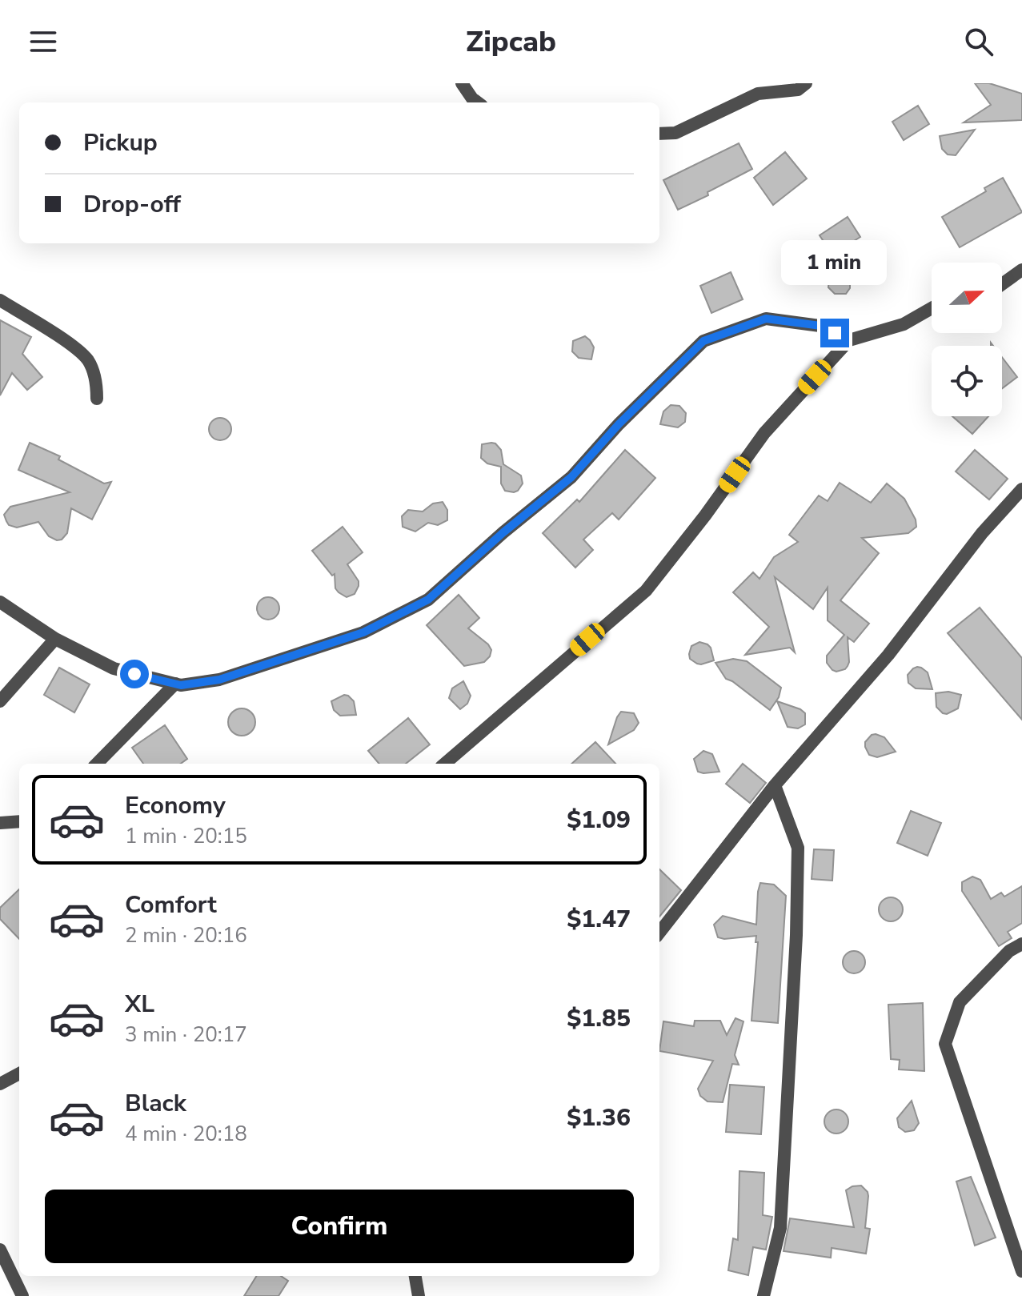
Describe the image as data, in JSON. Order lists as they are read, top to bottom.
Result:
{
  "north": "right",
  "page": {
    "header": "Zipcab",
    "banner": ["Pickup", "Drop-off"],
    "bubble": "1 min",
    "list": [
      {
        "name": "Economy",
        "note": "1 min · 20:15",
        "value": "$1.09"
      },
      {
        "name": "Comfort",
        "note": "2 min · 20:16",
        "value": "$1.47"
      },
      {
        "name": "XL",
        "note": "3 min · 20:17",
        "value": "$1.85"
      },
      {
        "name": "Black",
        "note": "4 min · 20:18",
        "value": "$1.36"
      }
    ],
    "buttons": "Confirm"
  }
}
